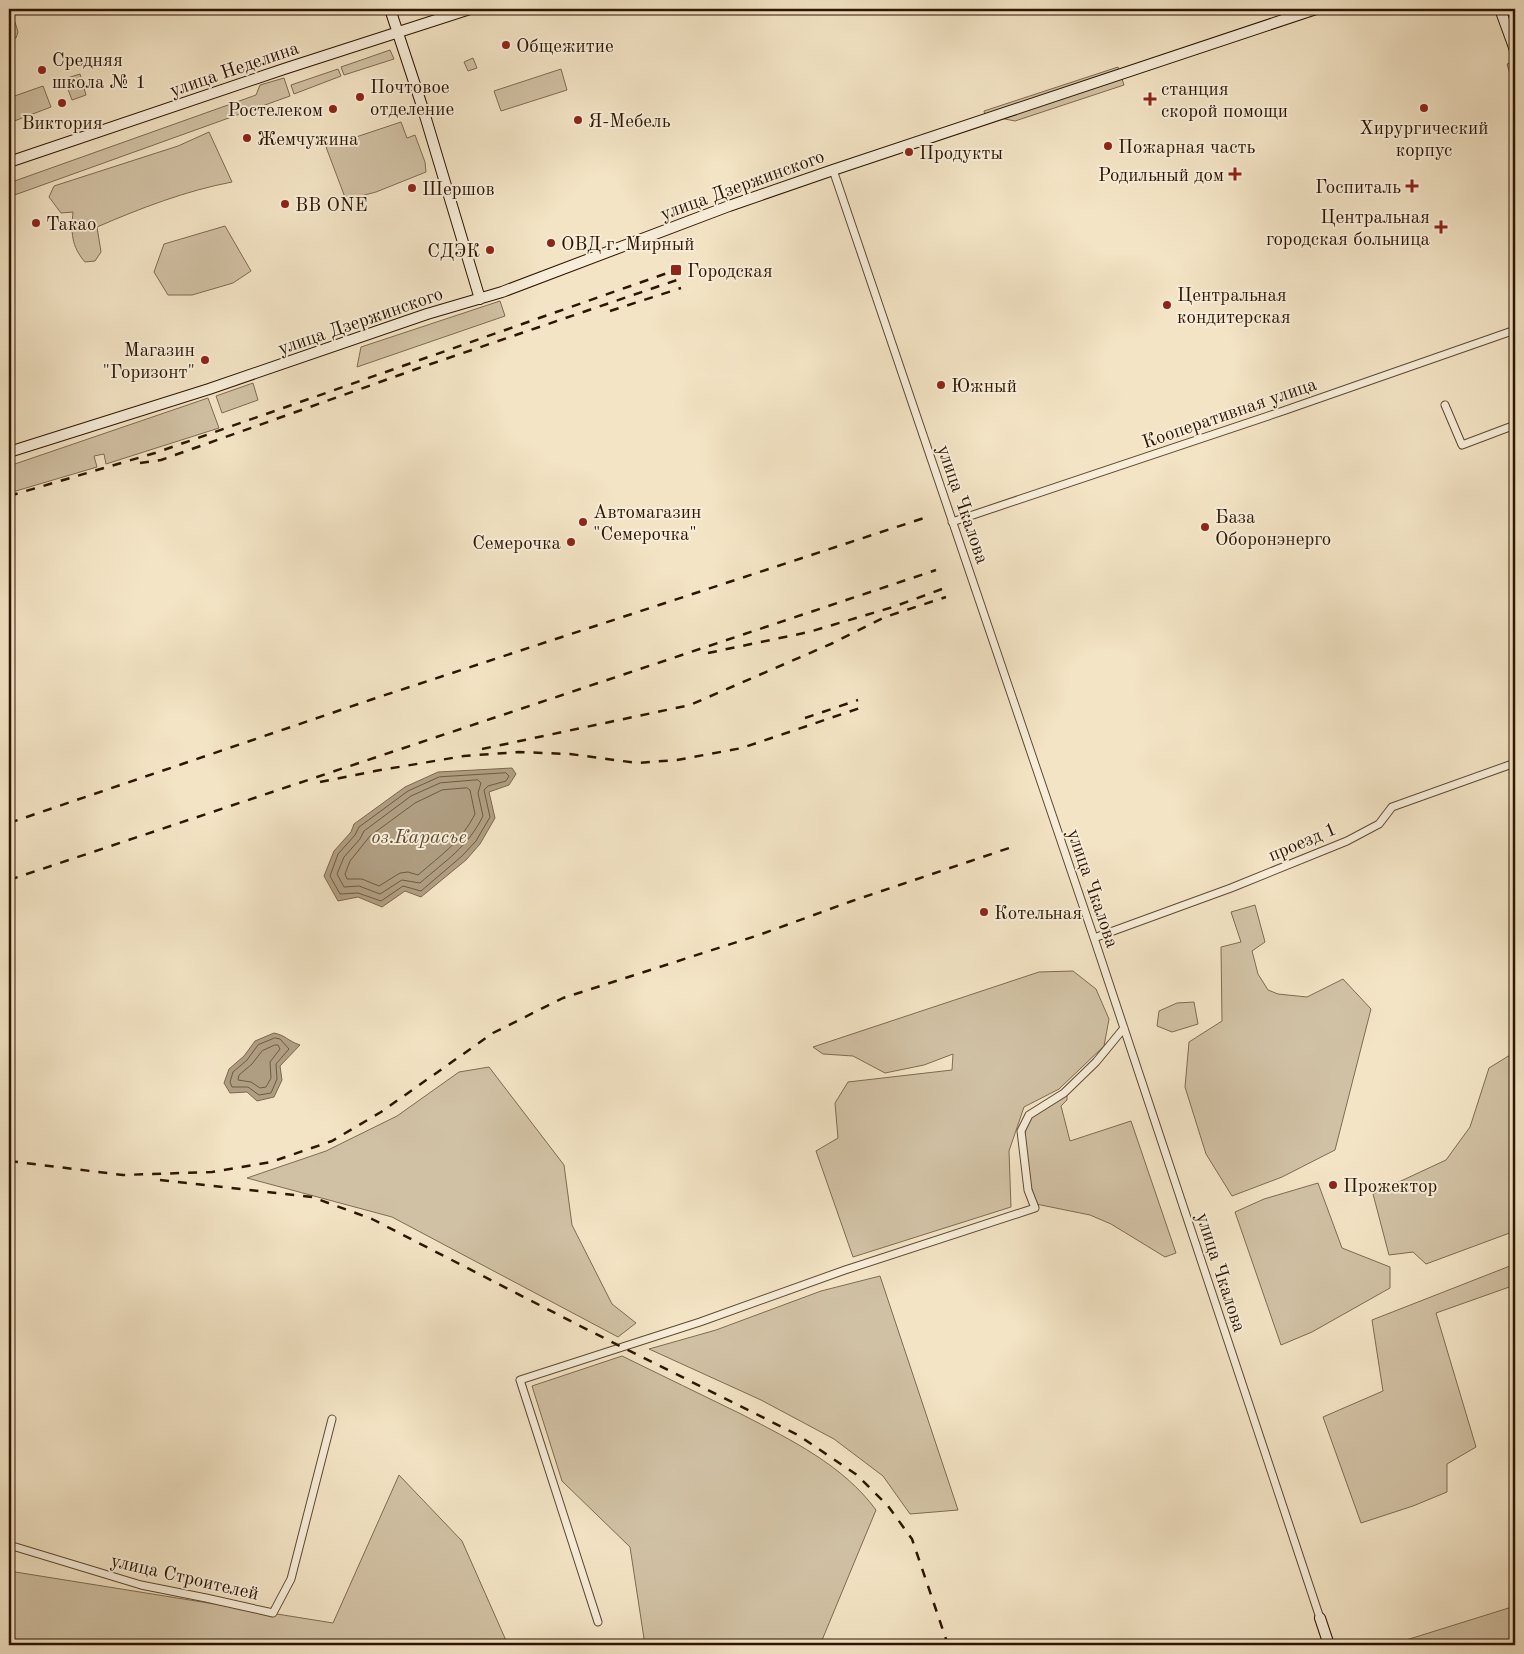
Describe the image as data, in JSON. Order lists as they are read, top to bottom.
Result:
{
  "streets": {
    "street": [
      "улица Неделина",
      "улица Дзержинского",
      "Кооперативная улица",
      "улица Чкалова",
      "проезд 1",
      "улица Строителей"
    ]
  },
  "crossings": [
    ["улица Дзержинского", "улица Чкалова"],
    ["Кооперативная улица", "улица Чкалова"],
    ["улица Чкалова", "проезд 1"]
  ],
  "water": ["оз.Карасье"],
  "places": {
    "other": [
      "Общежитие",
      "Средняя школа № 1",
      "Почтовое отделение",
      "Виктория",
      "Хирургический корпус",
      "Ростелеком",
      "Я-Мебель",
      "Жемчужина",
      "Пожарная часть",
      "Продукты",
      "Шершов",
      "BB ONE",
      "Такао",
      "ОВД г. Мирный",
      "СДЭК",
      "Центральная кондитерская",
      "Магазин \"Горизонт\"",
      "Южный",
      "Автомагазин \"Семерочка\"",
      "База Оборонэнерго",
      "Семерочка",
      "Котельная",
      "Прожектор"
    ],
    "health": [
      "станция скорой помощи",
      "Родильный дом",
      "Госпиталь",
      "Центральная городская больница"
    ],
    "transit": ["Городская"]
  }
}
